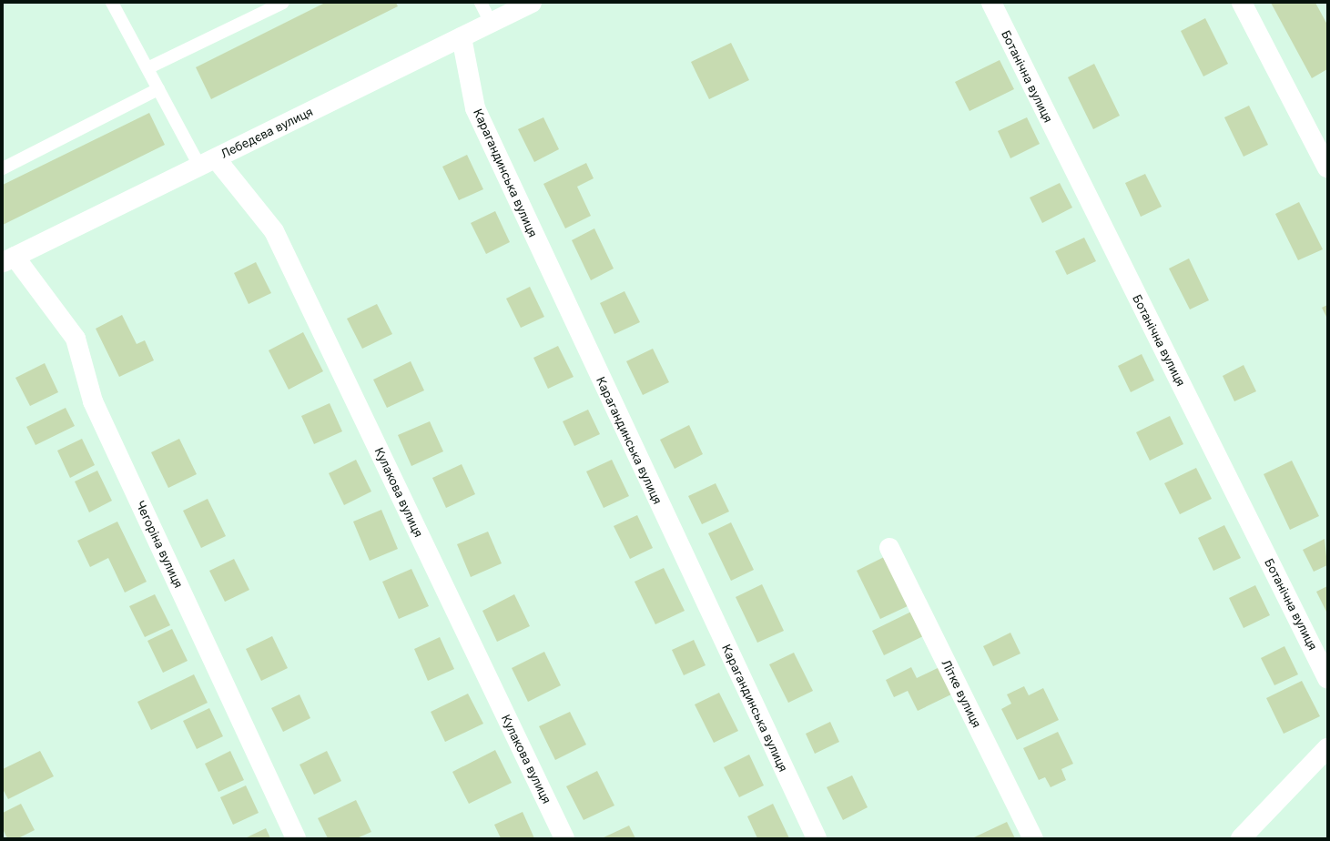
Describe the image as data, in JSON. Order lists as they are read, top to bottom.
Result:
{
  "streets": {
    "street": [
      "Ботанічна вулиця",
      "Лебедєва вулиця",
      "Карагандинська вулиця",
      "Кулакова вулиця",
      "Чегоріна вулиця",
      "Літке вулиця"
    ]
  },
  "crossings": [
    ["Лебедєва вулиця", "Карагандинська вулиця"],
    ["Лебедєва вулиця", "Кулакова вулиця"],
    ["Лебедєва вулиця", "Чегоріна вулиця"]
  ]
}
